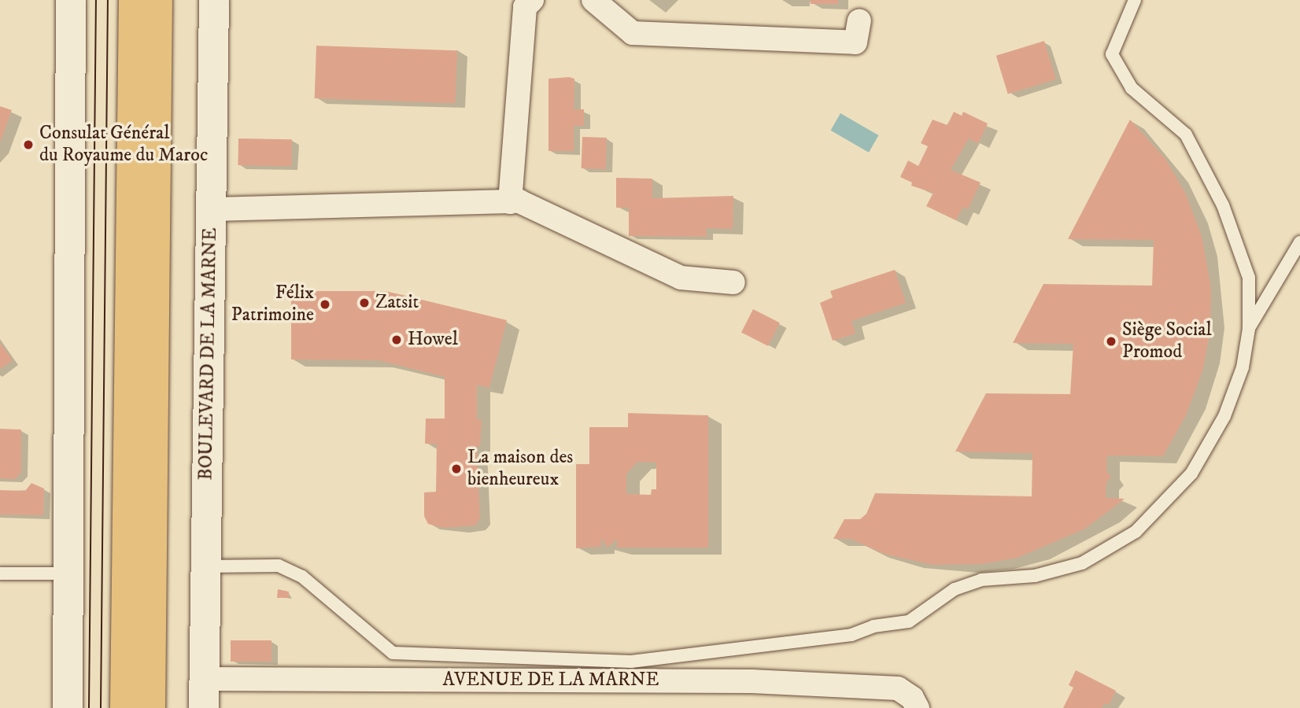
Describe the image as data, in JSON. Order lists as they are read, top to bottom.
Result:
{
  "streets": {
    "street": ["BOULEVARD DE LA MARNE", "AVENUE DE LA MARNE"]
  },
  "crossings": [
    ["BOULEVARD DE LA MARNE", "AVENUE DE LA MARNE"]
  ],
  "places": [
    "Consulat Général du Royaume du Maroc",
    "Zatsit",
    "Félix Patrimoine",
    "Howel",
    "Siège Social Promod",
    "La maison des bienheureux"
  ]
}
